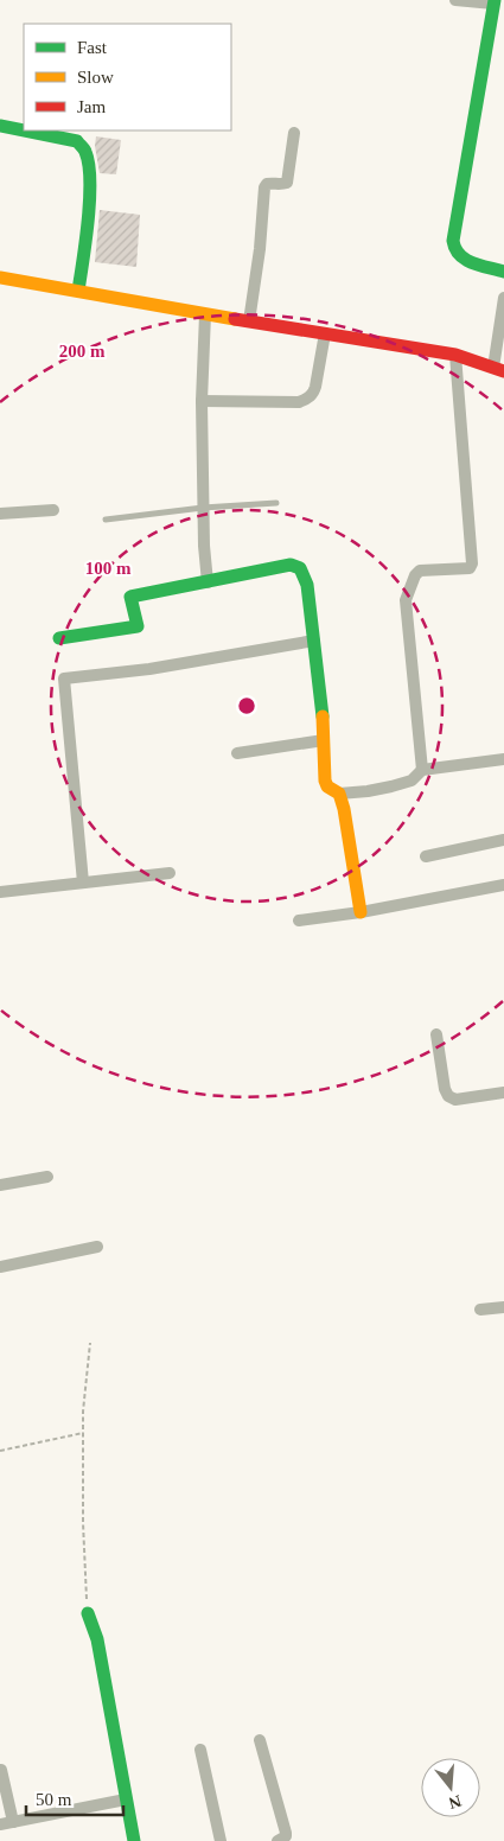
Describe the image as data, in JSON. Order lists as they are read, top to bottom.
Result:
{
  "legend": ["Fast", "Slow", "Jam"],
  "scale_bar": "50 m",
  "north": "bottom",
  "rings": ["200 m", "100 m"]
}
